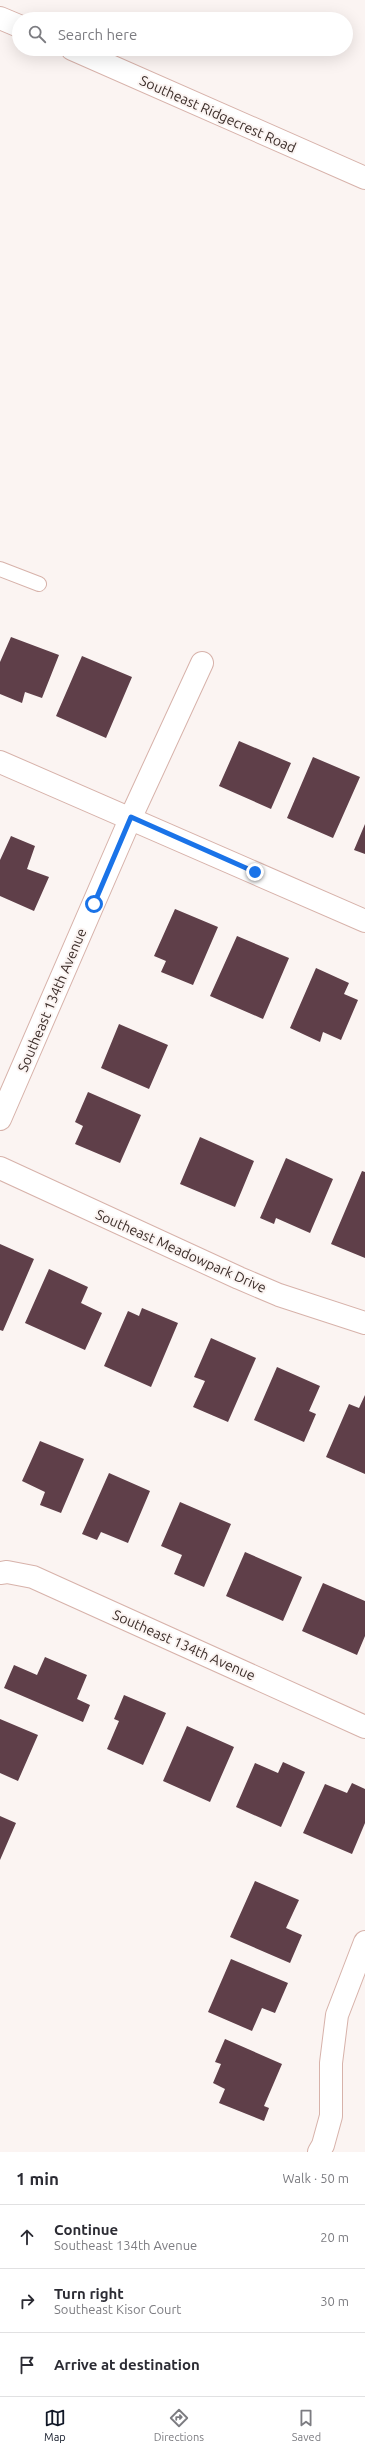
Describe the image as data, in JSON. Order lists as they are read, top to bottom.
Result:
{
  "streets": {
    "street": ["Southeast Ridgecrest Road", "Southeast 134th Avenue", "Southeast Meadowpark Drive"]
  },
  "page": {
    "search": "Search here",
    "heading": ["1 min", "Walk · 50 m"],
    "list": [
      ["Continue", "Southeast 134th Avenue", "20 m"],
      ["Turn right", "Southeast Kisor Court", "30 m"],
      "Arrive at destination"
    ],
    "nav": ["Map", "Directions", "Saved"]
  }
}
